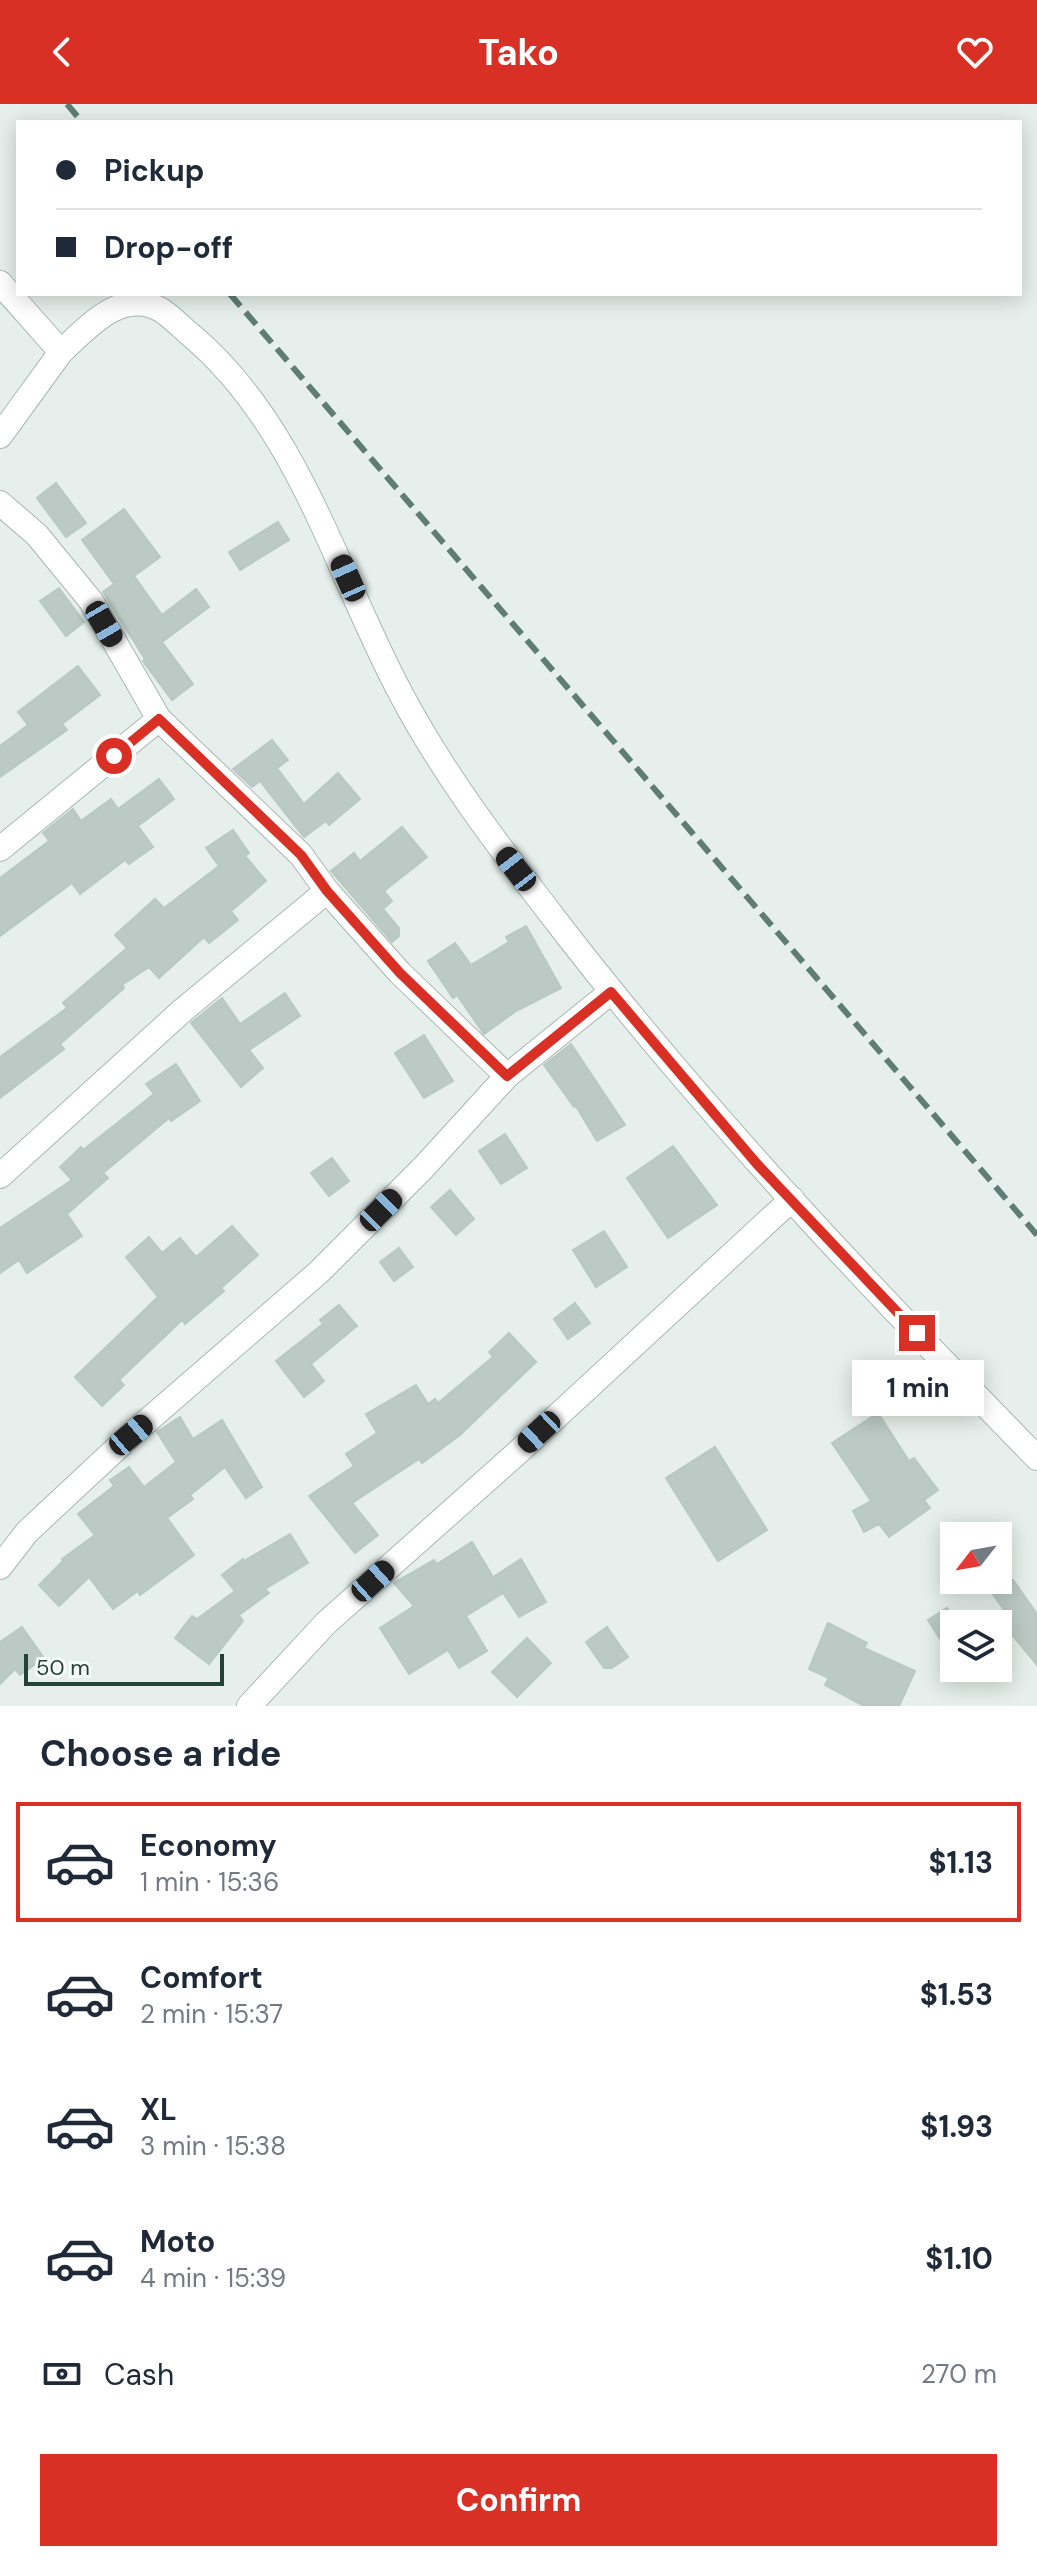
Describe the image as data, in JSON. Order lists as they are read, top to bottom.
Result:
{
  "scale_bar": "50 m",
  "north": "bottom left",
  "page": {
    "header": "Tako",
    "banner": ["Pickup", "Drop-off"],
    "bubble": "1 min",
    "scale": "50 m",
    "heading": "Choose a ride",
    "list": [
      {
        "name": "Economy",
        "note": "1 min · 15:36",
        "value": "$1.13"
      },
      {
        "name": "Comfort",
        "note": "2 min · 15:37",
        "value": "$1.53"
      },
      {
        "name": "XL",
        "note": "3 min · 15:38",
        "value": "$1.93"
      },
      {
        "name": "Moto",
        "note": "4 min · 15:39",
        "value": "$1.10"
      }
    ],
    "pay": ["Cash", "270 m"],
    "buttons": "Confirm"
  }
}
